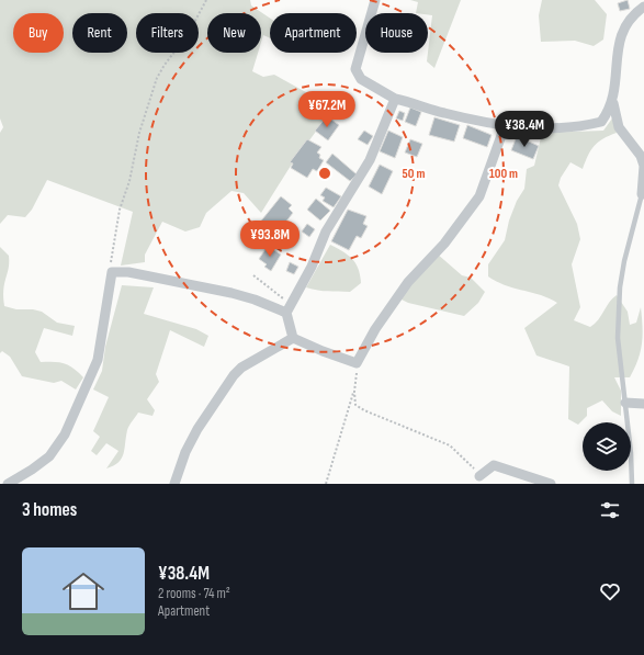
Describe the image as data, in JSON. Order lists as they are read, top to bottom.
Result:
{
  "page": {
    "chip": [
      "Buy",
      "Rent",
      "Filters",
      "New",
      "Apartment",
      "House"
    ],
    "price": ["¥67.2M", "¥38.4M", "¥93.8M"],
    "heading": "3 homes",
    "list": [
      {
        "name": "¥38.4M",
        "note": "2 rooms · 74 m² · Apartment"
      }
    ]
  },
  "rings": ["50 m", "100 m"]
}
